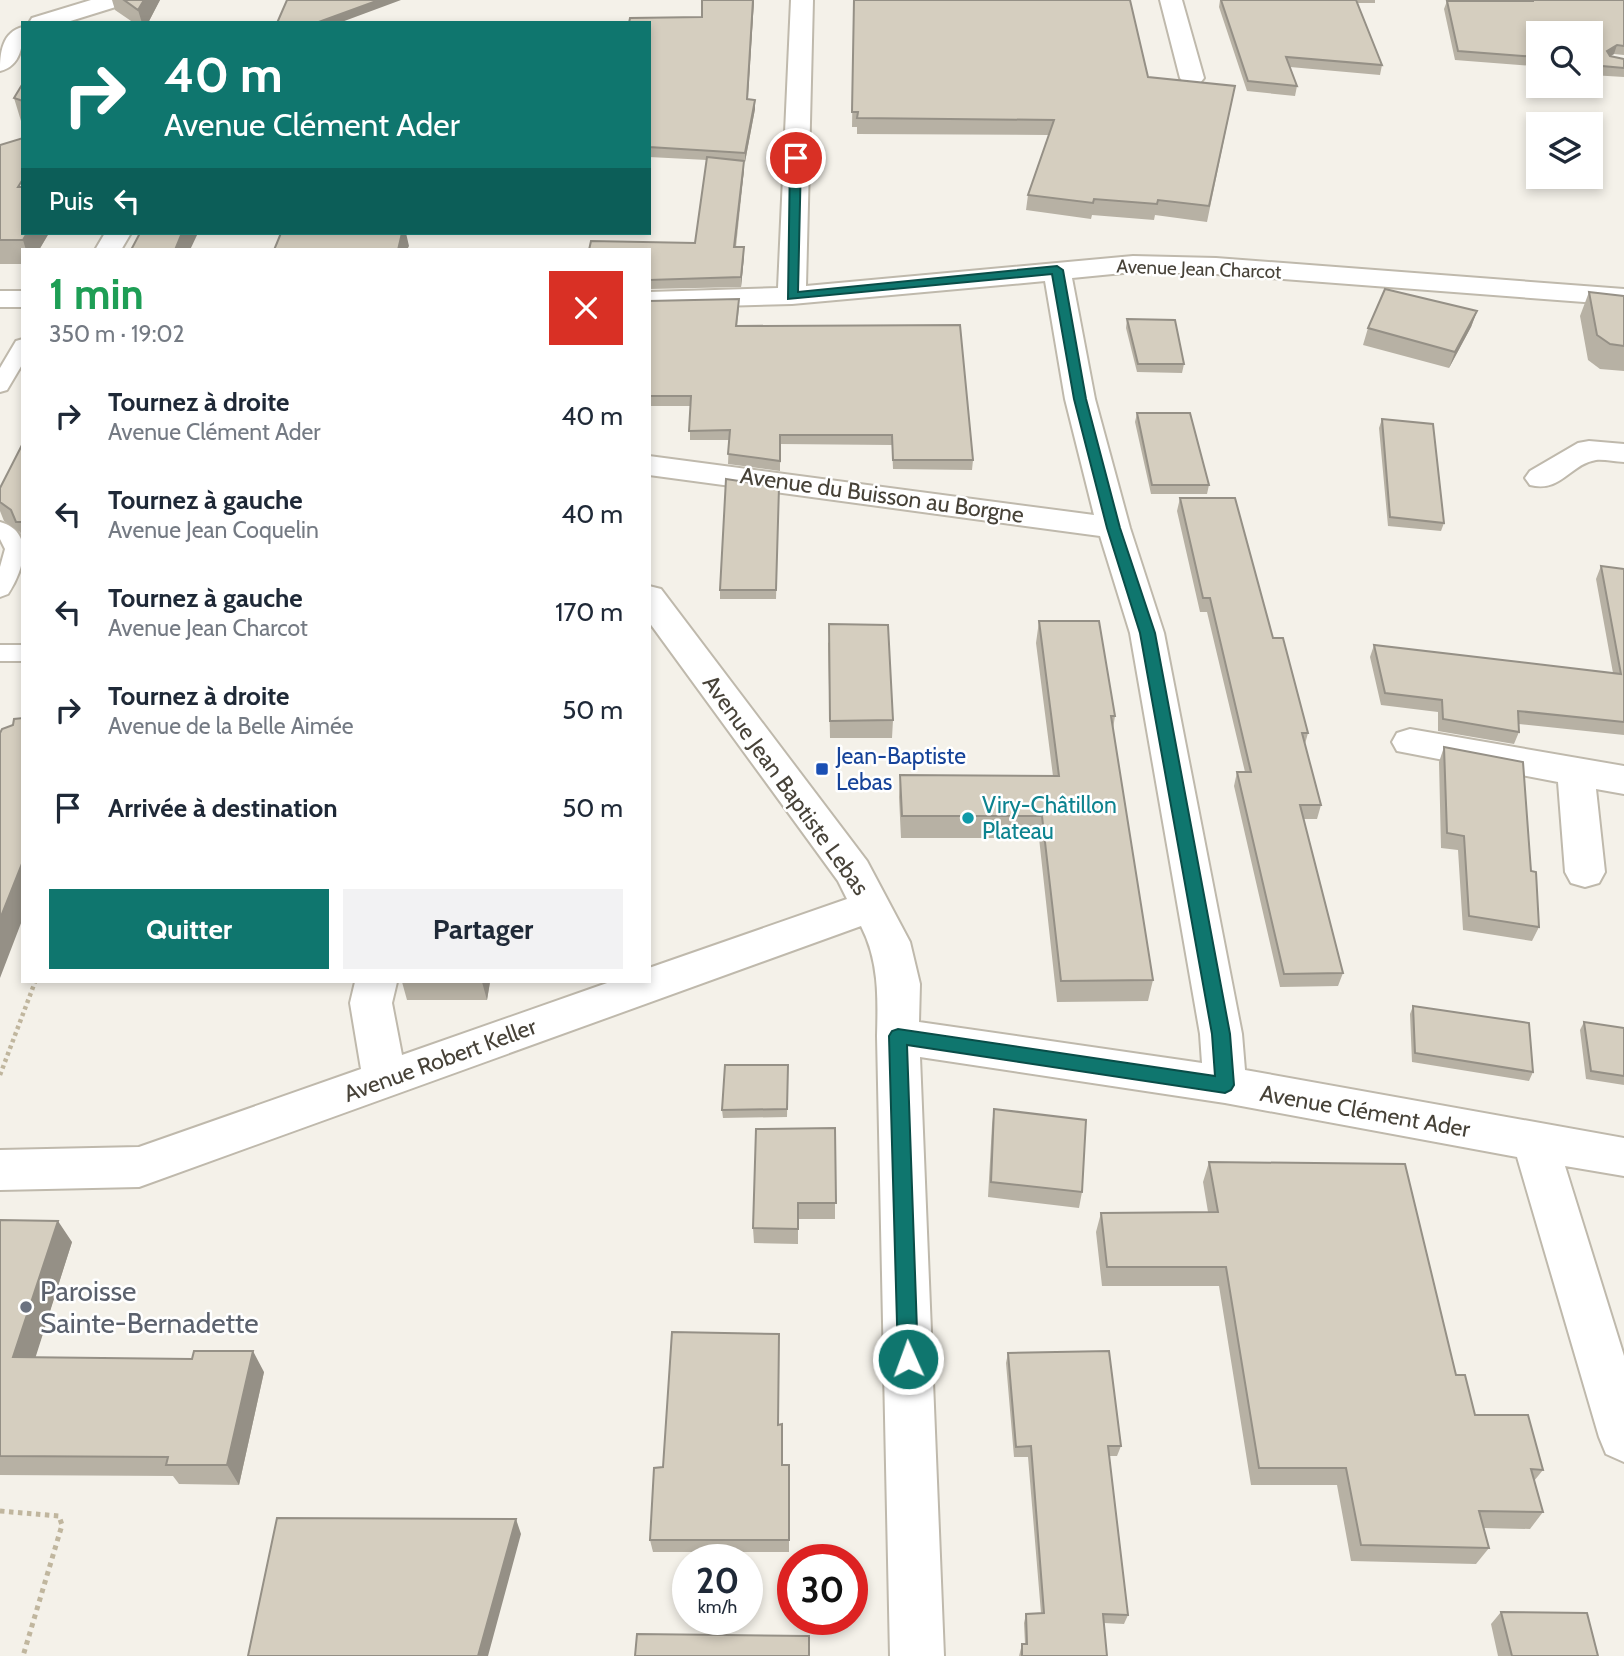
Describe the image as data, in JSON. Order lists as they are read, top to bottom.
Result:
{
  "streets": {
    "street": [
      "Avenue Jean Charcot",
      "Avenue du Buisson au Borgne",
      "Avenue Jean Baptiste Lebas",
      "Avenue Robert Keller",
      "Avenue Clément Ader"
    ]
  },
  "crossings": [
    ["Avenue Jean Baptiste Lebas", "Avenue Robert Keller"],
    ["Avenue Jean Baptiste Lebas", "Avenue Clément Ader"]
  ],
  "places": {
    "transit": ["Jean-Baptiste Lebas"],
    "other": ["Viry-Châtillon Plateau", "Paroisse Sainte-Bernadette"]
  },
  "page": {
    "turn": ["40 m", "Avenue Clément Ader"],
    "then": "Puis",
    "heading": ["1 min", "350 m · 19:02"],
    "list": [
      {
        "name": "Tournez à droite",
        "note": "Avenue Clément Ader",
        "value": "40 m"
      },
      {
        "name": "Tournez à gauche",
        "note": "Avenue Jean Coquelin",
        "value": "40 m"
      },
      {
        "name": "Tournez à gauche",
        "note": "Avenue Jean Charcot",
        "value": "170 m"
      },
      {
        "name": "Tournez à droite",
        "note": "Avenue de la Belle Aimée",
        "value": "50 m"
      },
      {
        "name": "Arrivée à destination",
        "value": "50 m"
      }
    ],
    "buttons": ["Quitter", "Partager"],
    "speed": "20 km/h",
    "limit": "30"
  }
}
